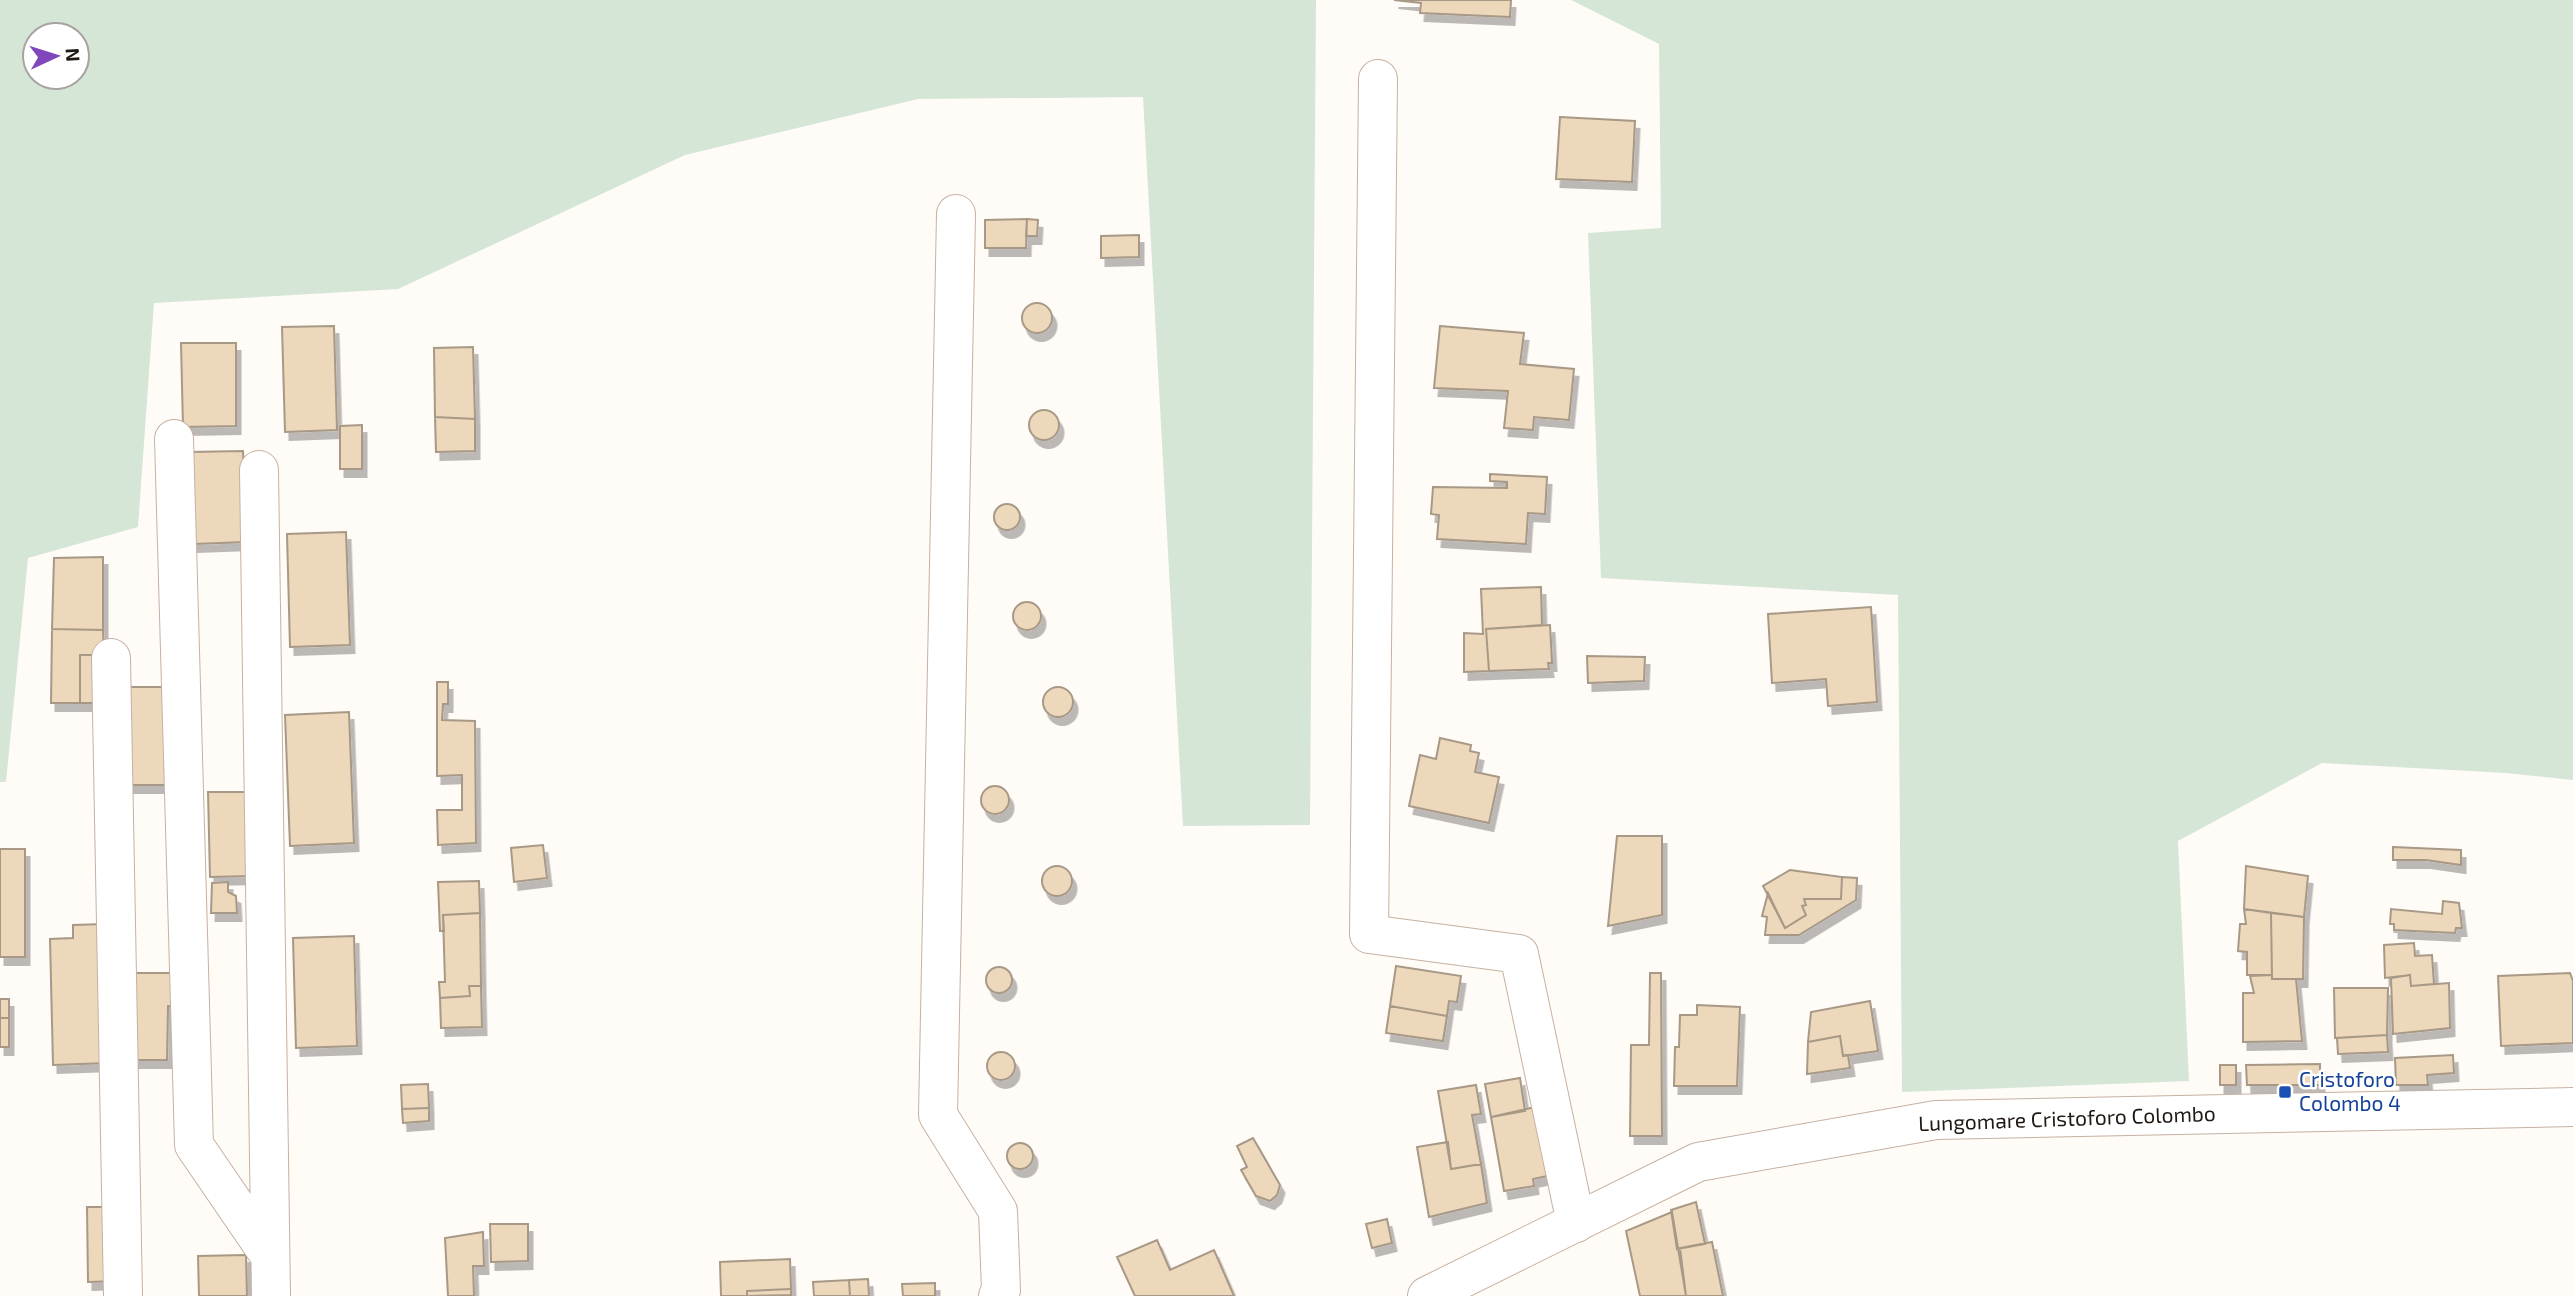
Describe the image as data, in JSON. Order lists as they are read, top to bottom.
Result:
{
  "streets": {
    "street": ["Lungomare Cristoforo Colombo"]
  },
  "places": {
    "transit": ["Cristoforo Colombo 4"]
  },
  "north": "right"
}
